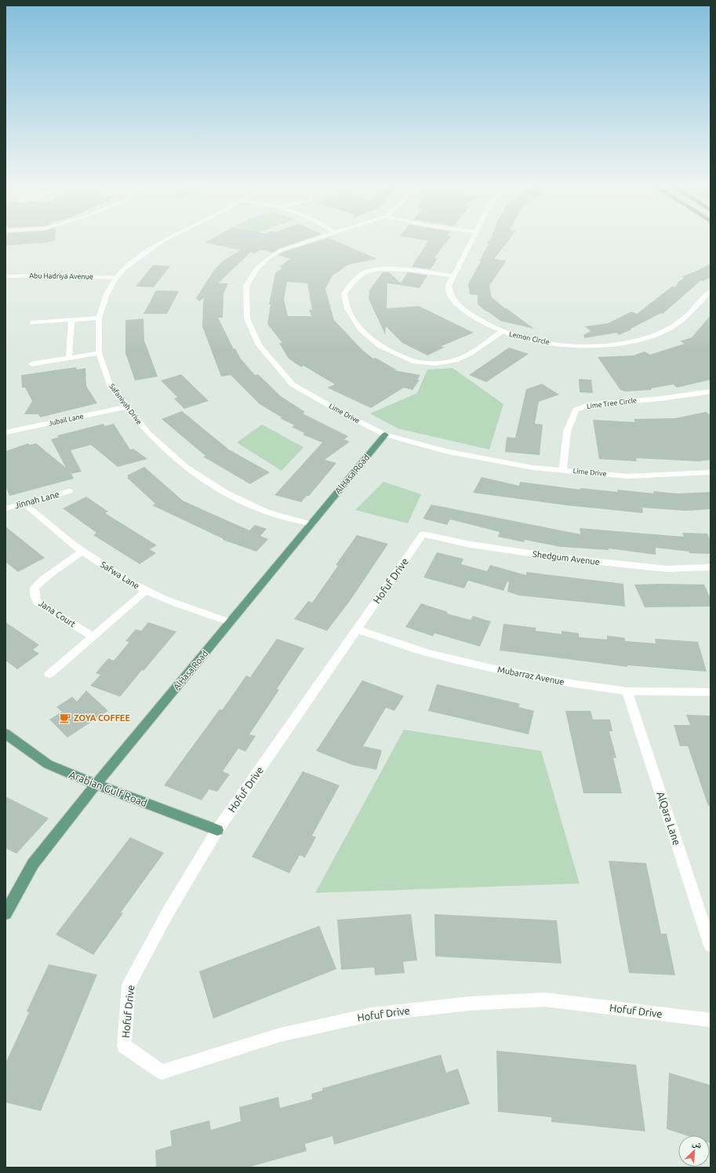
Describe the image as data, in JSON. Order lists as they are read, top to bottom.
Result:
{
  "streets": {
    "main road": ["AlHasa Road", "Arabian Gulf Road"],
    "street": [
      "Abu Hadriya Avenue",
      "Lemon Circle",
      "Lime Tree Circle",
      "Safaniyah Drive",
      "Lime Drive",
      "Jubail Lane",
      "Jinnah Lane",
      "Shedgum Avenue",
      "Safwa Lane",
      "Hofuf Drive",
      "Jana Court",
      "Mubarraz Avenue",
      "AlQara Lane"
    ]
  },
  "crossings": [
    ["Abu Hadriya Avenue", "Safaniyah Drive"],
    ["Lime Tree Circle", "Lime Drive"],
    ["Safaniyah Drive", "Jubail Lane"],
    ["Safaniyah Drive", "AlHasa Road"],
    ["Lime Drive", "AlHasa Road"],
    ["AlHasa Road", "Safwa Lane"],
    ["AlHasa Road", "Arabian Gulf Road"],
    ["Jinnah Lane", "Safwa Lane"],
    ["Shedgum Avenue", "Hofuf Drive"],
    ["Safwa Lane", "Jana Court"],
    ["Hofuf Drive", "Mubarraz Avenue"],
    ["Hofuf Drive", "Arabian Gulf Road"],
    ["Mubarraz Avenue", "AlQara Lane"]
  ],
  "places": {
    "cafe": ["ZOYA COFFEE"]
  },
  "north": "top right"
}
